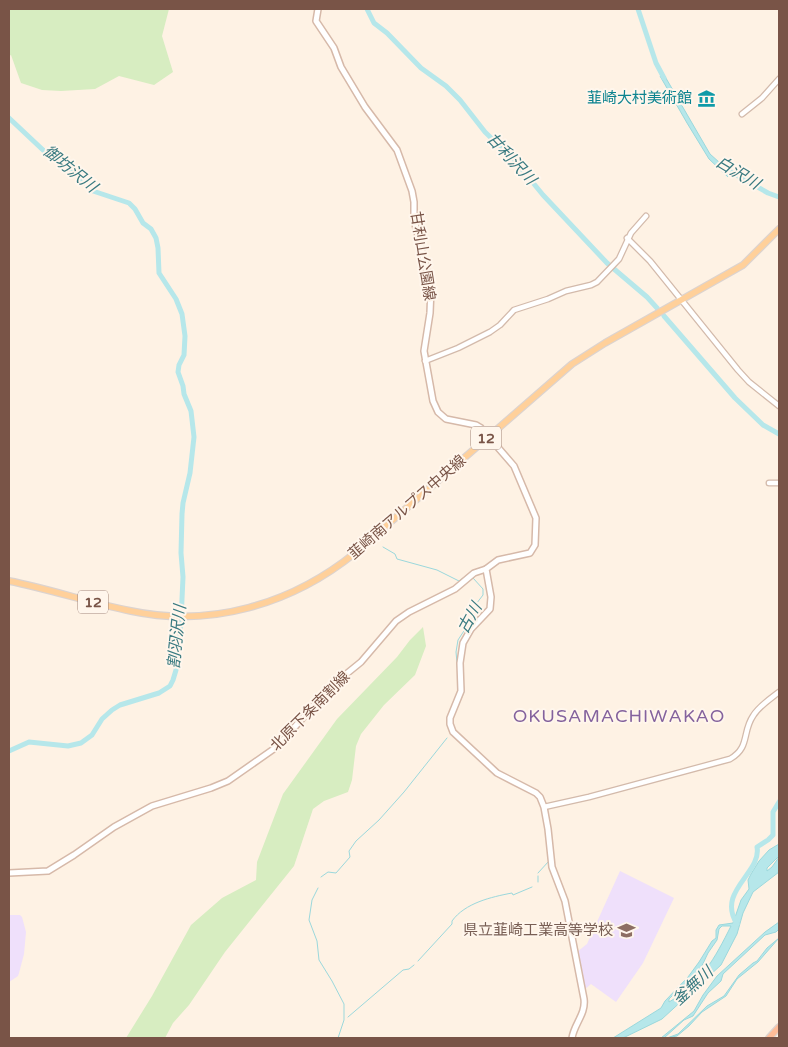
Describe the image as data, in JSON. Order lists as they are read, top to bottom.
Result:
{
  "streets": {
    "main road": [
      "甘利山公園線",
      "12",
      "韮崎南アルプス中央線",
      "北原下条南割線"
    ]
  },
  "crossings": [
    ["甘利山公園線", "韮崎南アルプス中央線"],
    ["甘利山公園線", "北原下条南割線"]
  ],
  "districts": ["OKUSAMACHIWAKAO"],
  "water": [
    "甘利沢川",
    "御坊沢川",
    "白沢川",
    "古川",
    "割羽沢川",
    "釜無川"
  ],
  "places": {
    "museum": ["韮崎大村美術館"],
    "school or university": ["県立韮崎工業高等学校"]
  }
}
